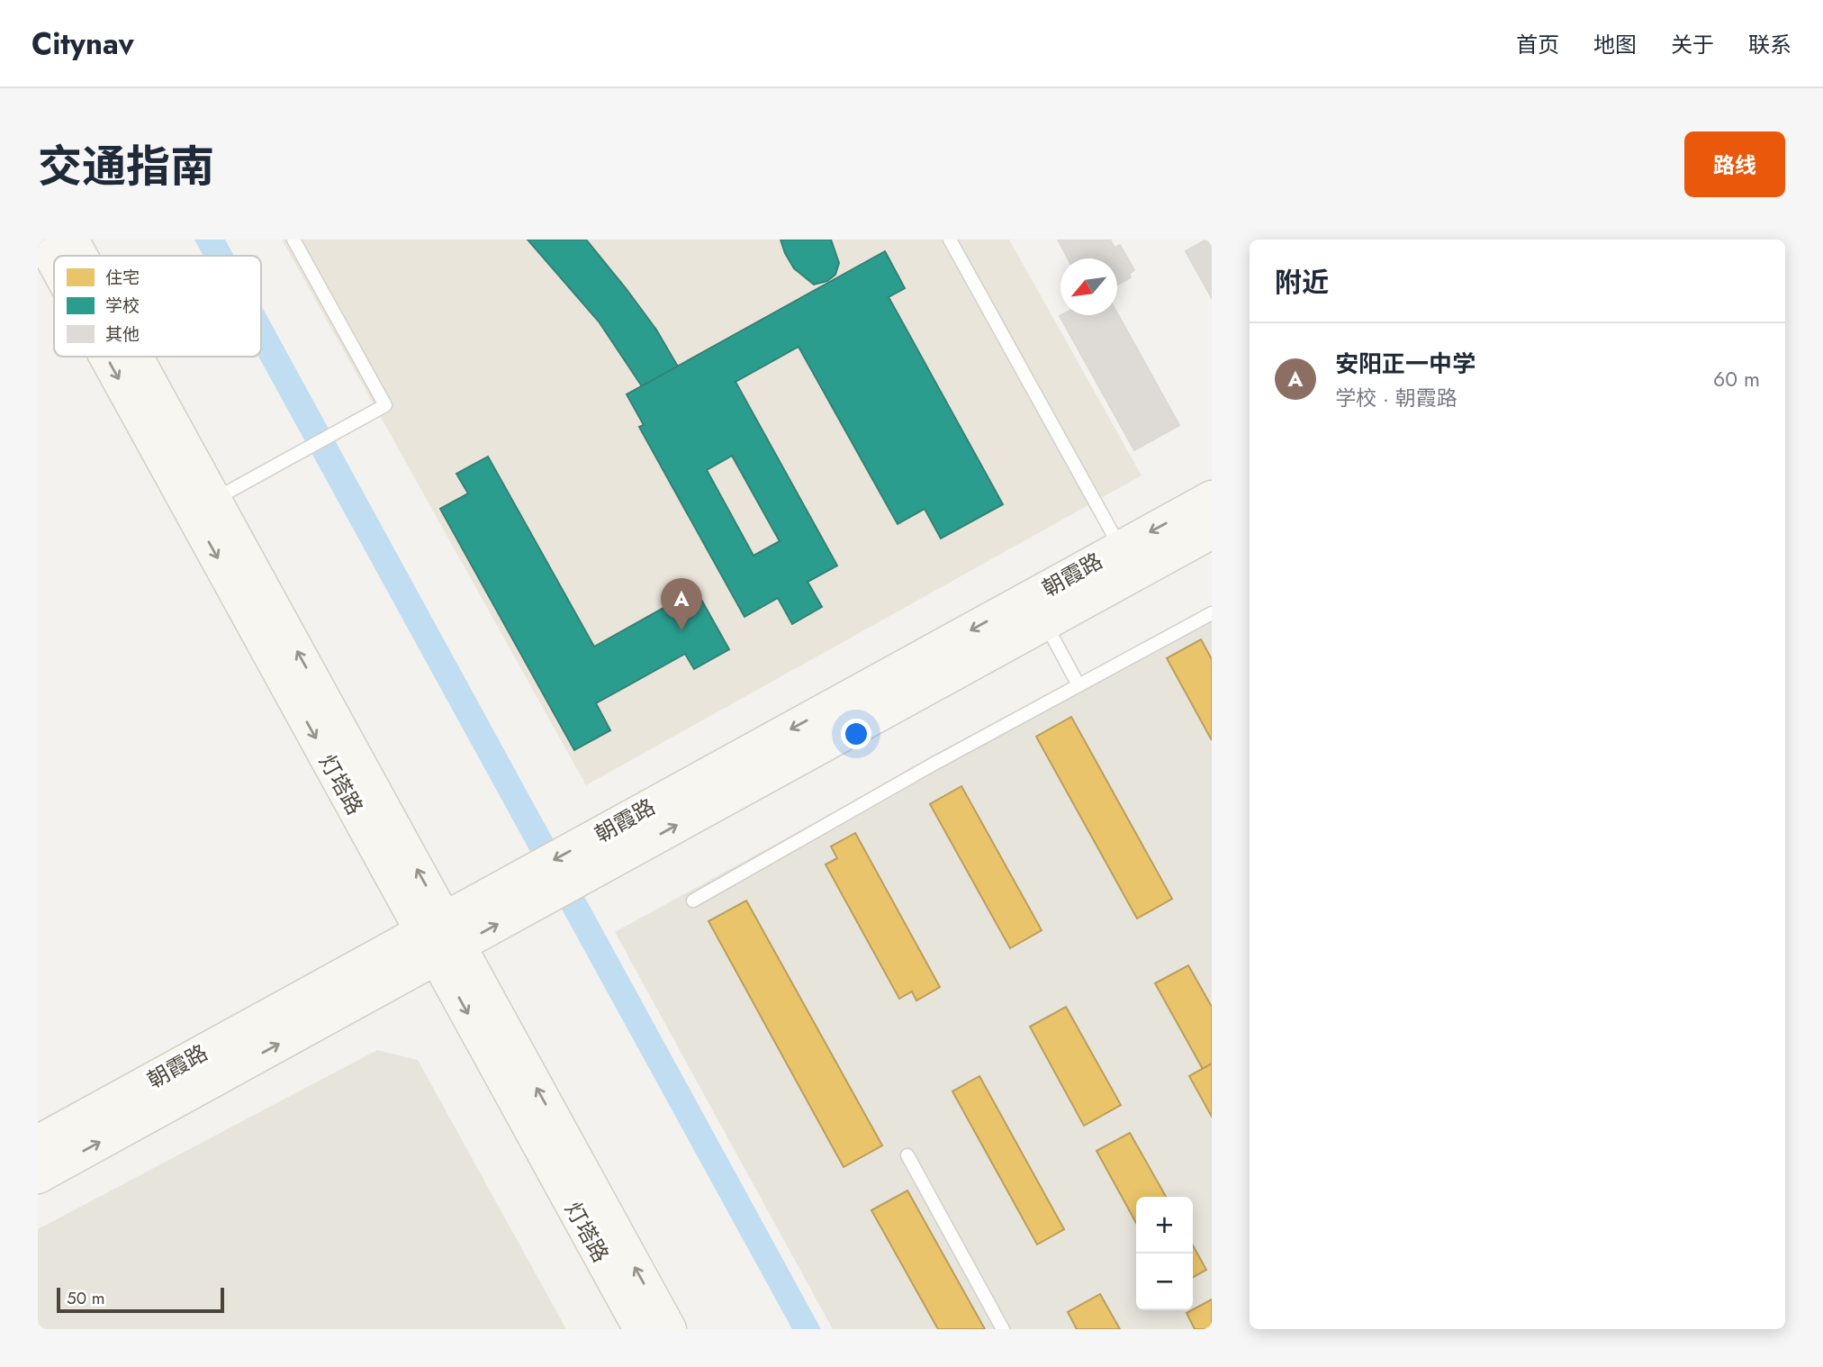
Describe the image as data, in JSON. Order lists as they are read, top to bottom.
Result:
{
  "streets": {
    "street": ["朝霞路", "灯塔路"]
  },
  "crossings": [
    ["朝霞路", "灯塔路"]
  ],
  "legend": ["住宅", "学校", "其他"],
  "scale_bar": "50 m",
  "north": "bottom left",
  "page": {
    "header": "Citynav",
    "nav": [
      "首页",
      "地图",
      "关于",
      "联系"
    ],
    "title": "交通指南",
    "buttons": "路线",
    "heading": "附近",
    "list": [
      {
        "mark": "A",
        "name": "安阳正一中学",
        "note": "学校 · 朝霞路",
        "value": "60 m"
      }
    ],
    "pins": "A",
    "map_buttons": ["+", "−"],
    "scale": "50 m"
  }
}
